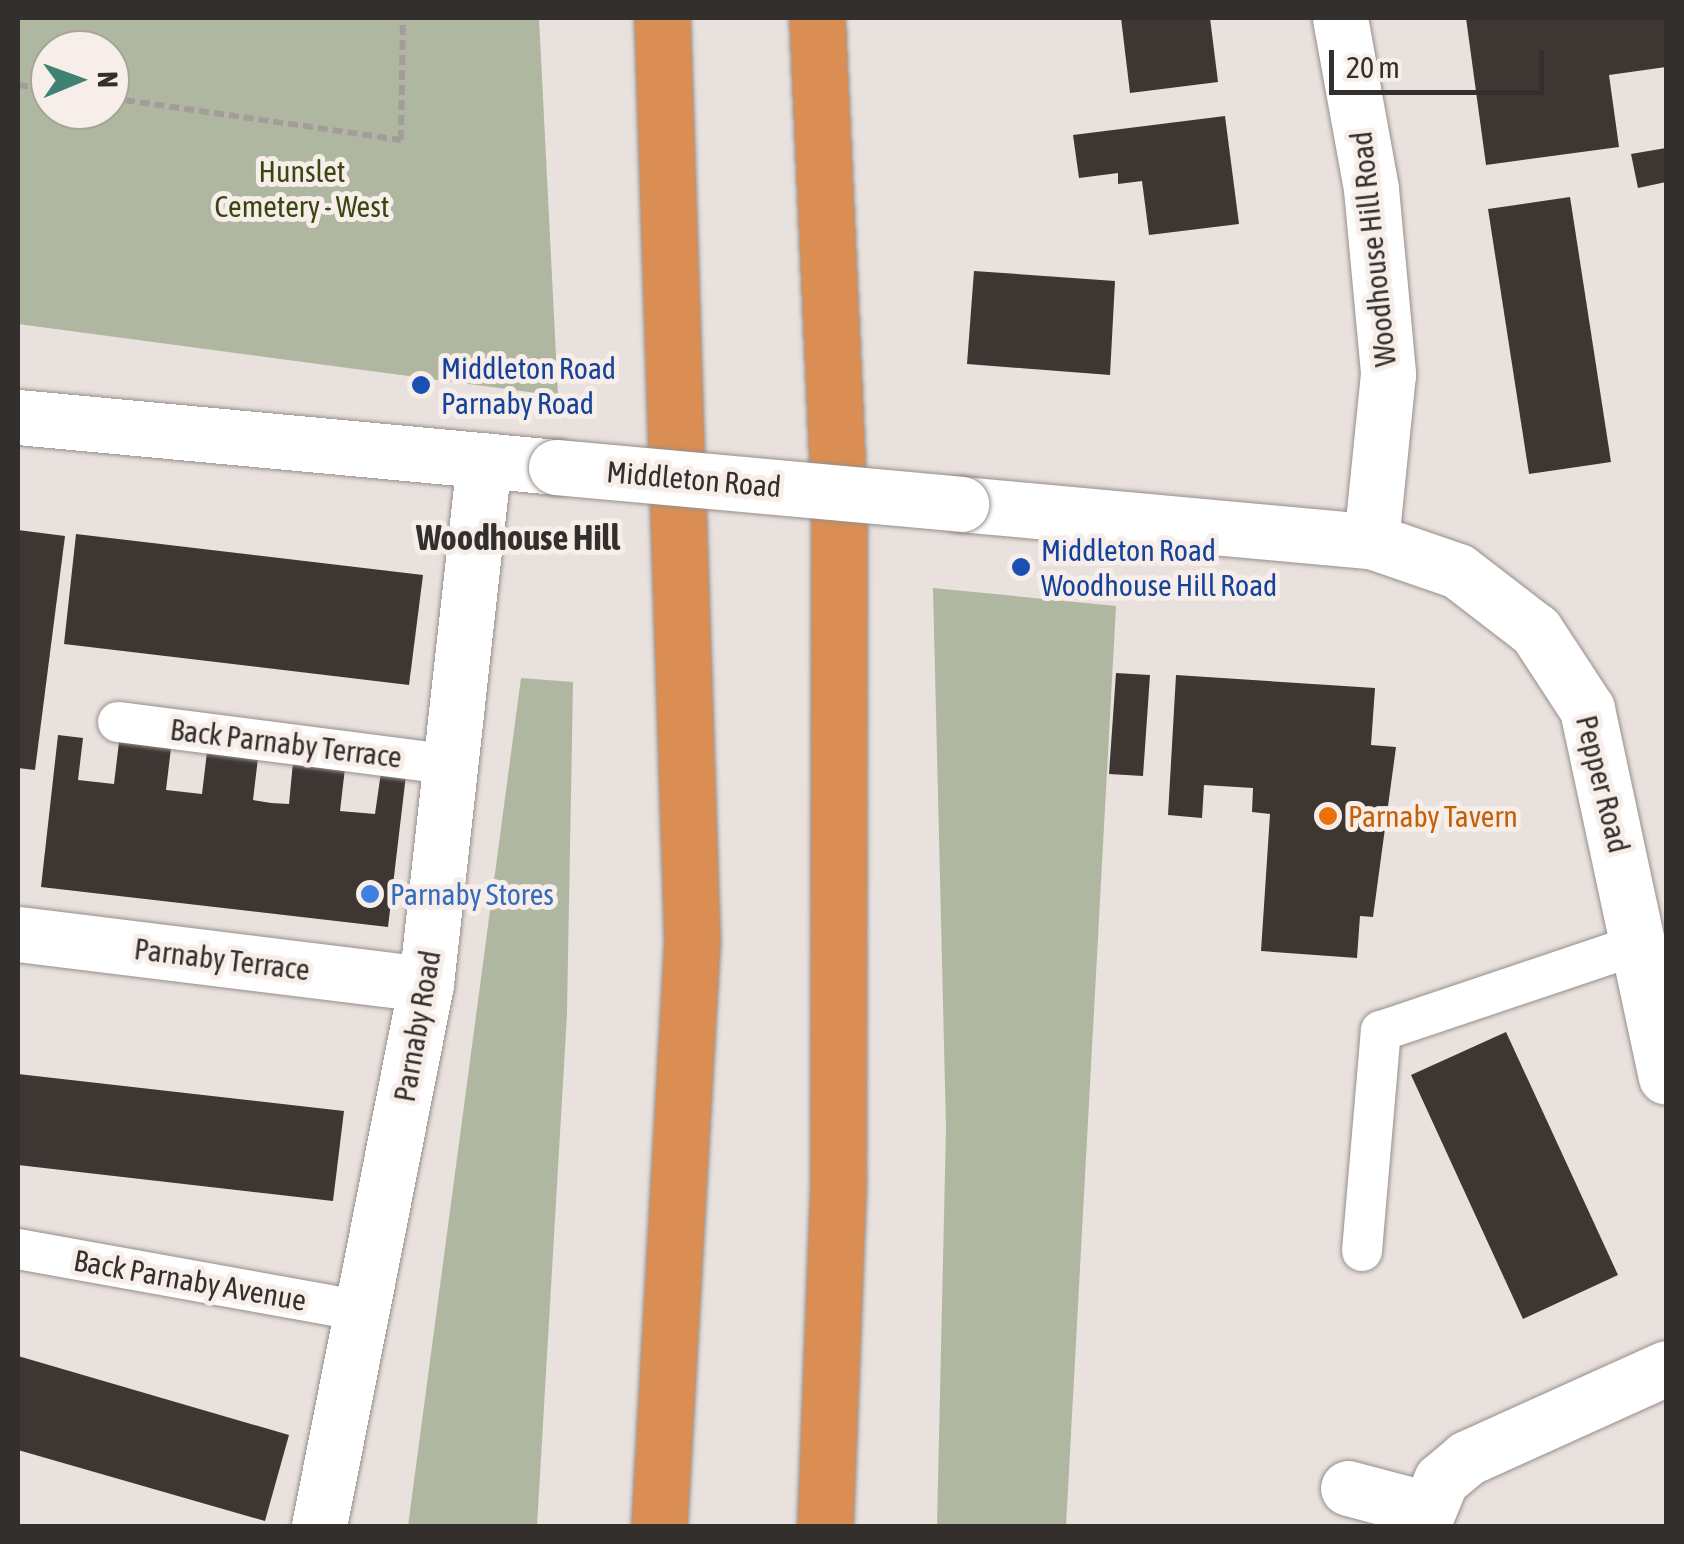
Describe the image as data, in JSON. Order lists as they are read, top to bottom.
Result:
{
  "streets": {
    "street": [
      "Woodhouse Hill Road",
      "Middleton Road",
      "Pepper Road",
      "Parnaby Terrace",
      "Parnaby Road"
    ],
    "lane": ["Back Parnaby Terrace", "Back Parnaby Avenue"]
  },
  "crossings": [
    ["Woodhouse Hill Road", "Middleton Road"],
    ["Woodhouse Hill Road", "Pepper Road"],
    ["Middleton Road", "Pepper Road"],
    ["Middleton Road", "Parnaby Road"],
    ["Back Parnaby Terrace", "Parnaby Road"],
    ["Parnaby Terrace", "Parnaby Road"],
    ["Parnaby Road", "Back Parnaby Avenue"]
  ],
  "districts": ["Woodhouse Hill"],
  "parks": ["Hunslet Cemetery - West"],
  "places": [
    "Middleton Road Parnaby Road",
    "Middleton Road Woodhouse Hill Road",
    "Parnaby Tavern",
    "Parnaby Stores"
  ],
  "scale_bar": "20 m",
  "north": "right"
}
